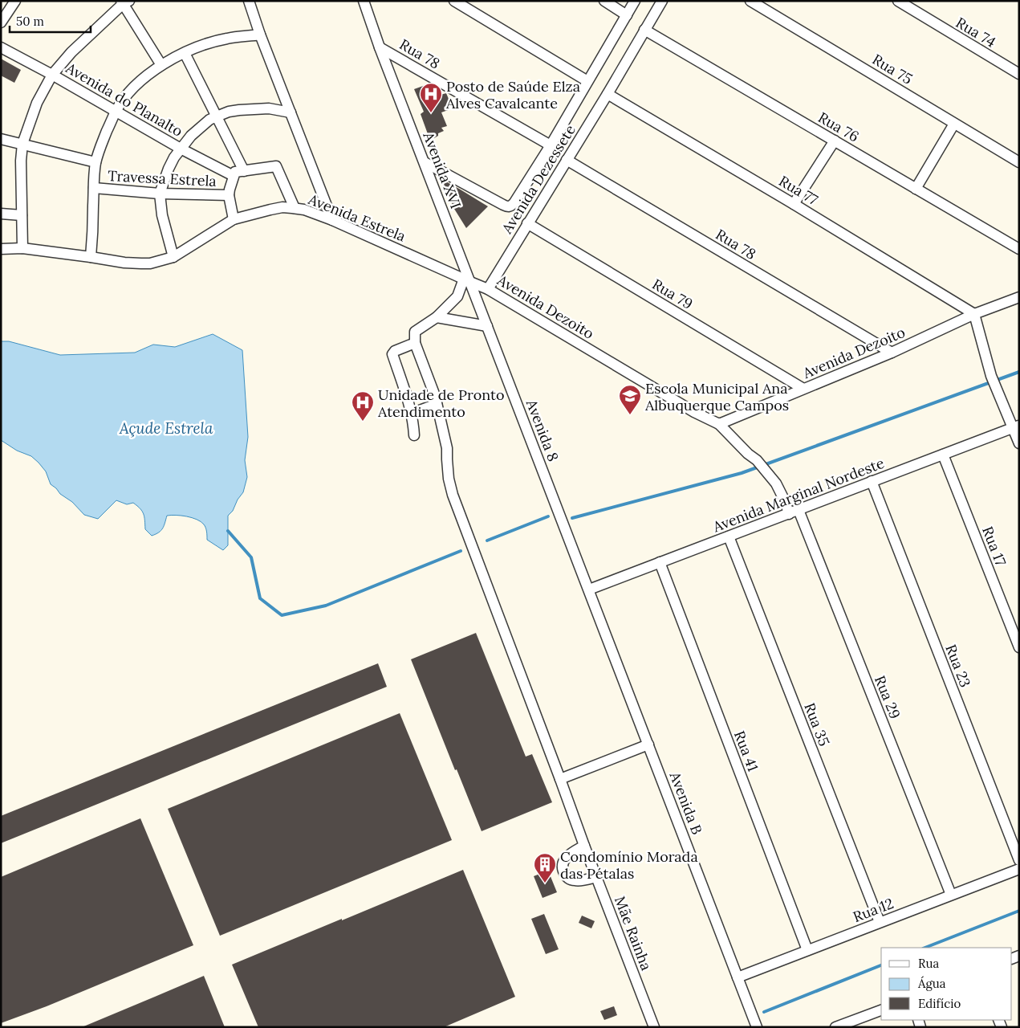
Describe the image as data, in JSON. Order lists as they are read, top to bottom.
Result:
{
  "streets": {
    "street": [
      "Rua 74",
      "Rua 78",
      "Rua 75",
      "Avenida do Planalto",
      "Rua 76",
      "Avenida XVI",
      "Travessa Estrela",
      "Avenida Dezessete",
      "Rua 77",
      "Avenida Estrela",
      "Rua 79",
      "Avenida Dezoito",
      "Avenida 8",
      "Avenida Marginal Nordeste",
      "Rua 17",
      "Rua 23",
      "Rua 29",
      "Rua 35",
      "Rua 41",
      "Avenida B",
      "Rua 12",
      "Mãe Rainha"
    ]
  },
  "crossings": [
    ["Rua 78", "Avenida XVI"],
    ["Rua 78", "Avenida Dezessete"],
    ["Rua 78", "Avenida Dezoito"],
    ["Rua 76", "Avenida Dezessete"],
    ["Avenida XVI", "Avenida Dezessete"],
    ["Avenida XVI", "Avenida Estrela"],
    ["Avenida XVI", "Avenida Dezoito"],
    ["Avenida XVI", "Avenida 8"],
    ["Avenida Dezessete", "Rua 77"],
    ["Avenida Dezessete", "Rua 79"],
    ["Avenida Dezessete", "Avenida Dezoito"],
    ["Rua 77", "Avenida Dezoito"],
    ["Avenida Estrela", "Avenida Dezoito"],
    ["Avenida Estrela", "Avenida 8"],
    ["Rua 79", "Avenida Dezoito"],
    ["Avenida Dezoito", "Avenida 8"],
    ["Avenida Dezoito", "Rua 29"],
    ["Avenida 8", "Avenida Marginal Nordeste"],
    ["Avenida 8", "Avenida B"],
    ["Avenida Marginal Nordeste", "Rua 17"],
    ["Avenida Marginal Nordeste", "Rua 23"],
    ["Avenida Marginal Nordeste", "Rua 29"],
    ["Avenida Marginal Nordeste", "Rua 35"],
    ["Avenida Marginal Nordeste", "Rua 41"],
    ["Avenida Marginal Nordeste", "Avenida B"],
    ["Rua 29", "Rua 12"],
    ["Rua 35", "Rua 12"],
    ["Rua 41", "Rua 12"],
    ["Avenida B", "Rua 12"]
  ],
  "water": ["Açude Estrela"],
  "places": {
    "hospital": ["Posto de Saúde Elza Alves Cavalcante", "Unidade de Pronto Atendimento"],
    "school or university": ["Escola Municipal Ana Albuquerque Campos"],
    "building": ["Condomínio Morada das Pétalas"]
  },
  "legend": ["Rua", "Água", "Edifício"],
  "scale_bar": "50 m"
}
